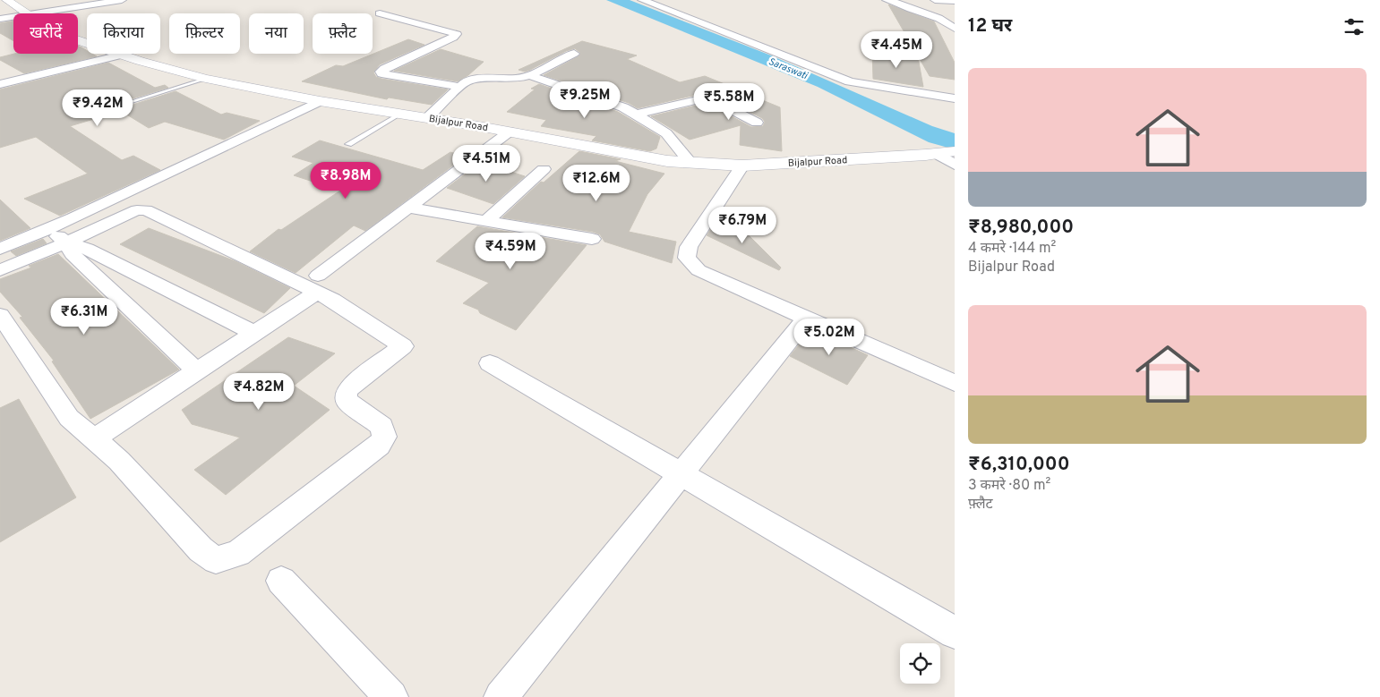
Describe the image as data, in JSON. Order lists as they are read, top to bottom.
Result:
{
  "streets": {
    "main road": ["Bijalpur Road"]
  },
  "water": ["Saraswati"],
  "page": {
    "heading": "12 घर",
    "chip": [
      "खरीदें",
      "किराया",
      "फ़िल्टर",
      "नया",
      "फ़्लैट"
    ],
    "price": [
      "₹4.45M",
      "₹9.25M",
      "₹5.58M",
      "₹9.42M",
      "₹4.51M",
      "₹8.98M",
      "₹12.6M",
      "₹6.79M",
      "₹4.59M",
      "₹6.31M",
      "₹5.02M",
      "₹4.82M"
    ],
    "list": [
      {
        "name": "₹8,980,000",
        "note": "4 कमरे · 144 m² · Bijalpur Road"
      },
      {
        "name": "₹6,310,000",
        "note": "3 कमरे · 80 m² · फ़्लैट"
      }
    ]
  }
}
